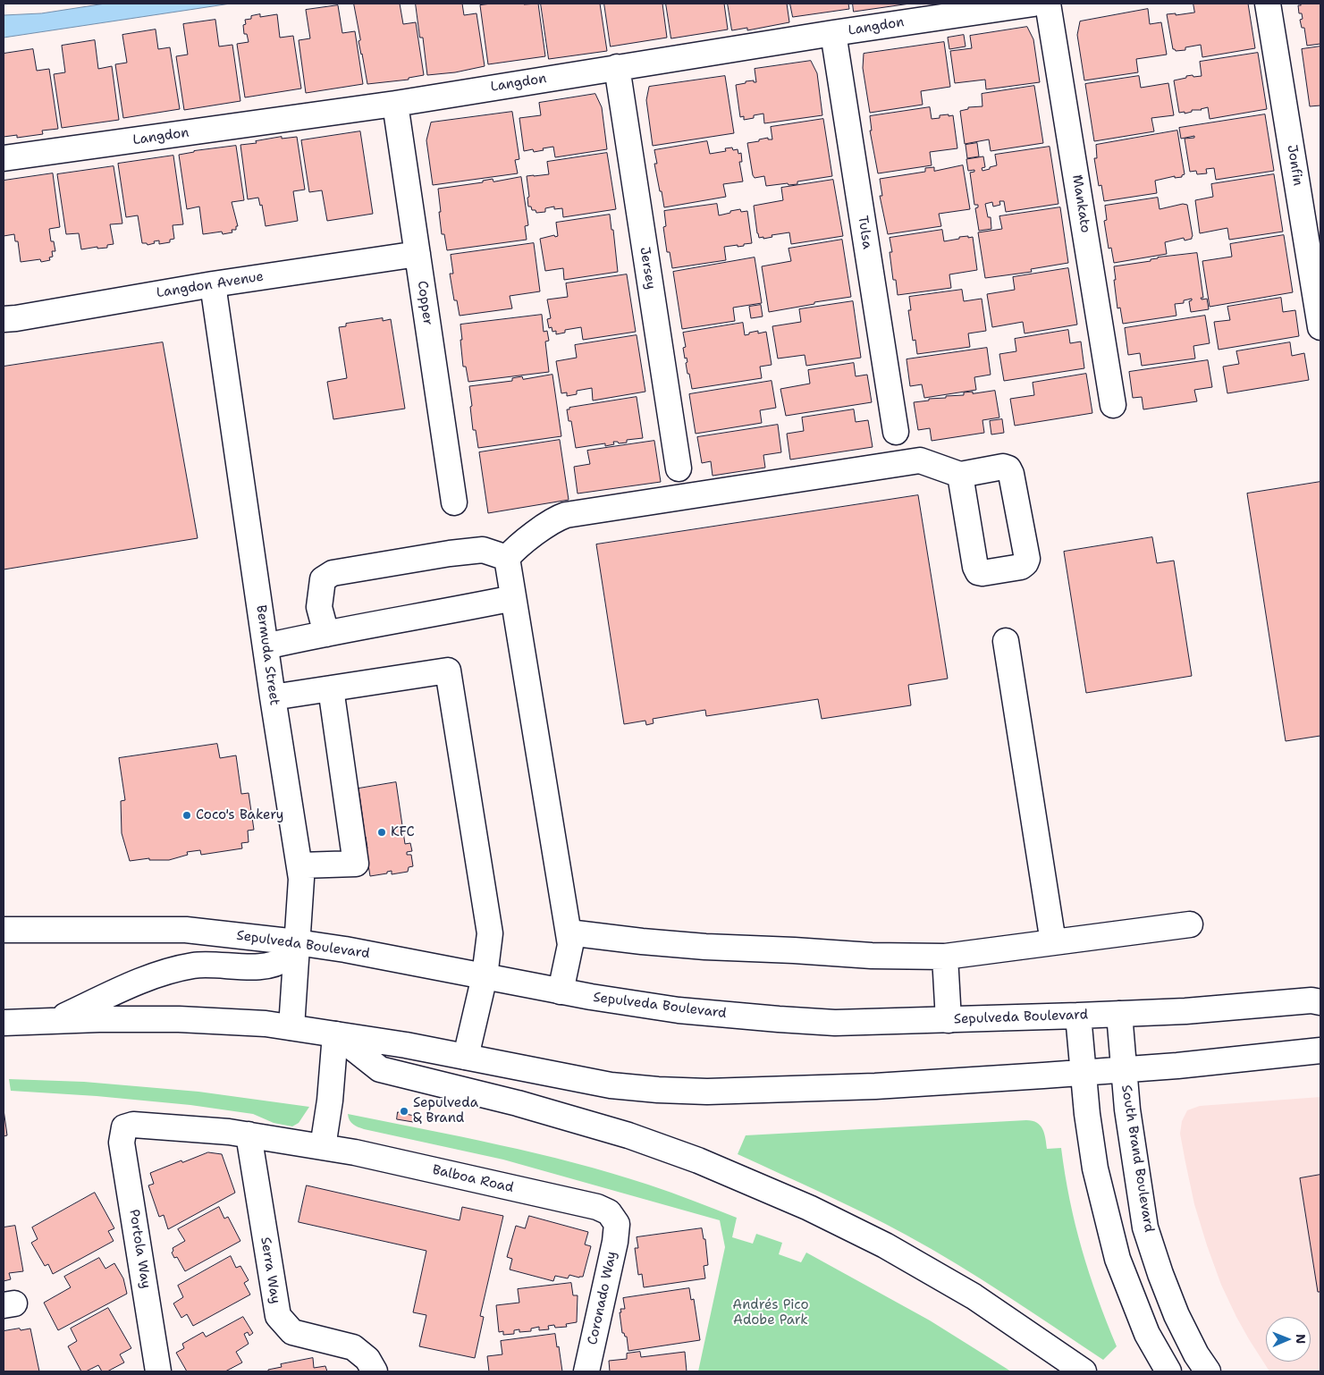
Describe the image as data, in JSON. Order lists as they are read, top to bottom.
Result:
{
  "streets": {
    "street": [
      "Langdon",
      "Jonfin",
      "Mankato",
      "Tulsa",
      "Jersey",
      "Langdon Avenue",
      "Copper",
      "Bermuda Street",
      "Sepulveda Boulevard",
      "South Brand Boulevard",
      "Balboa Road",
      "Portola Way",
      "Serra Way",
      "Coronado Way"
    ]
  },
  "crossings": [
    ["Langdon", "Tulsa"],
    ["Langdon", "Jersey"],
    ["Langdon", "Copper"],
    ["Langdon Avenue", "Copper"],
    ["Langdon Avenue", "Bermuda Street"],
    ["Bermuda Street", "Sepulveda Boulevard"],
    ["Sepulveda Boulevard", "South Brand Boulevard"],
    ["Balboa Road", "Portola Way"],
    ["Balboa Road", "Serra Way"],
    ["Balboa Road", "Coronado Way"]
  ],
  "parks": ["Andrés Pico Adobe Park"],
  "places": ["Coco's Bakery", "KFC", "Sepulveda & Brand"],
  "north": "right"
}
